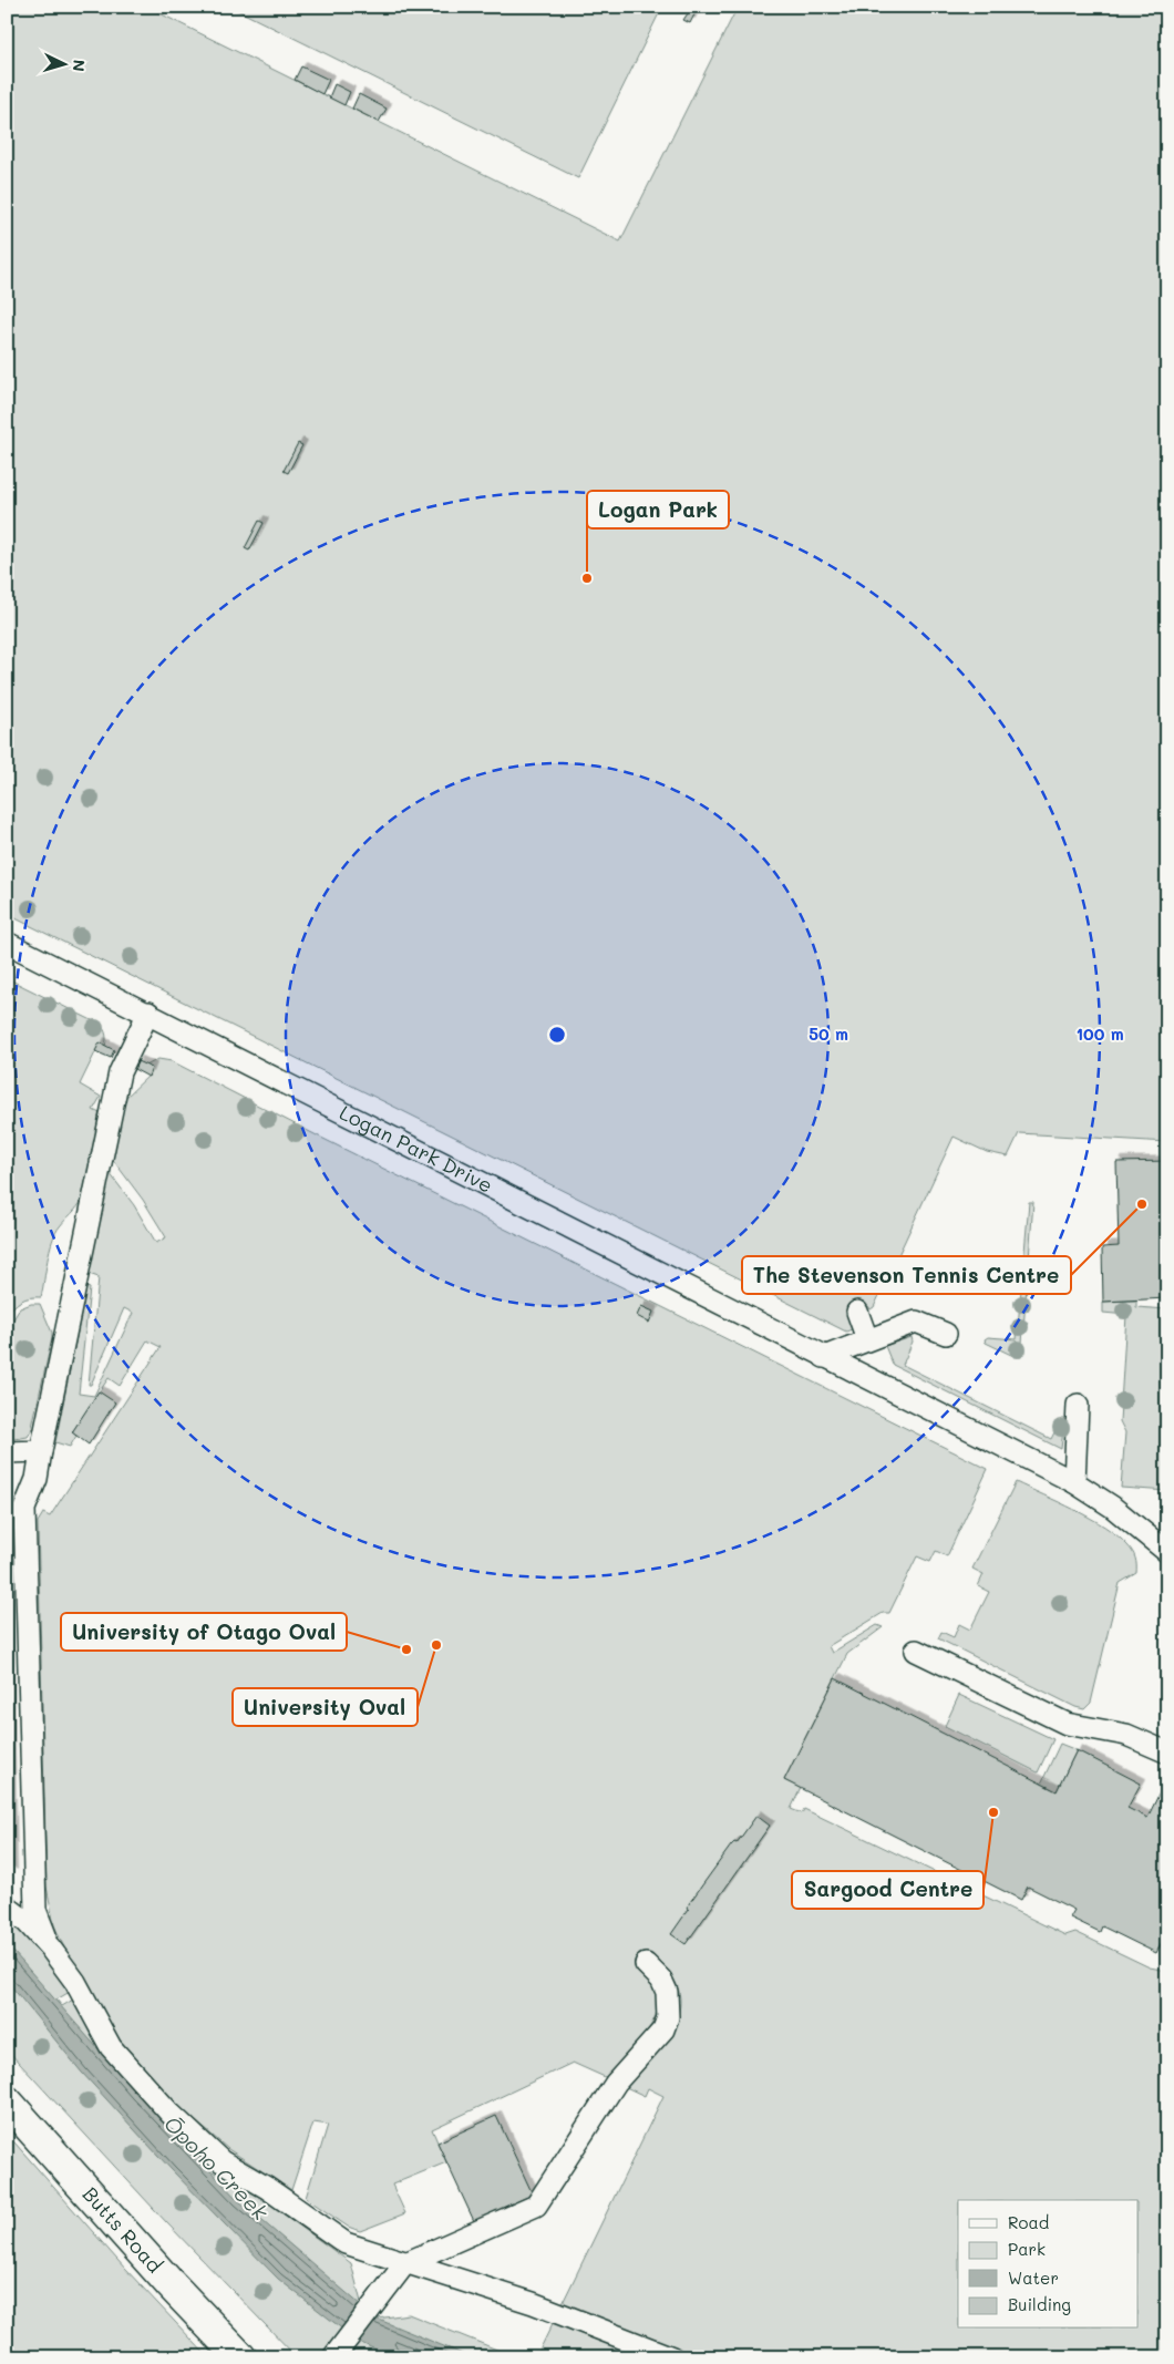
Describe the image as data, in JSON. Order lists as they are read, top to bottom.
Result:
{
  "streets": {
    "street": ["Butts Road"],
    "lane": ["Logan Park Drive"]
  },
  "water": ["Ōpoho Creek"],
  "places": [
    "Logan Park",
    "The Stevenson Tennis Centre",
    "University Oval",
    "University of Otago Oval",
    "Sargood Centre"
  ],
  "legend": [
    "Road",
    "Park",
    "Water",
    "Building"
  ],
  "north": "right",
  "rings": ["50 m", "100 m"]
}
